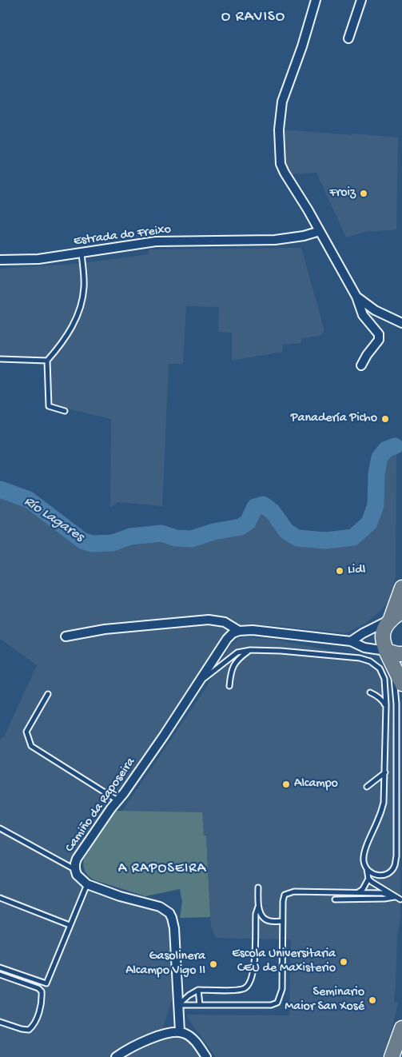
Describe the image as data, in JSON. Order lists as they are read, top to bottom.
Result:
{
  "streets": {
    "street": ["Estrada do Freixo", "Camiño da Raposeira"]
  },
  "districts": ["O RAVISO", "A RAPOSEIRA"],
  "water": ["Río Lagares"],
  "places": [
    "Froiz",
    "Panadería Picho",
    "Lidl",
    "Alcampo",
    "Escola Universitaria CEU de Maxisterio",
    "Gasolinera Alcampo Vigo II",
    "Seminario Maior San Xosé"
  ]
}
